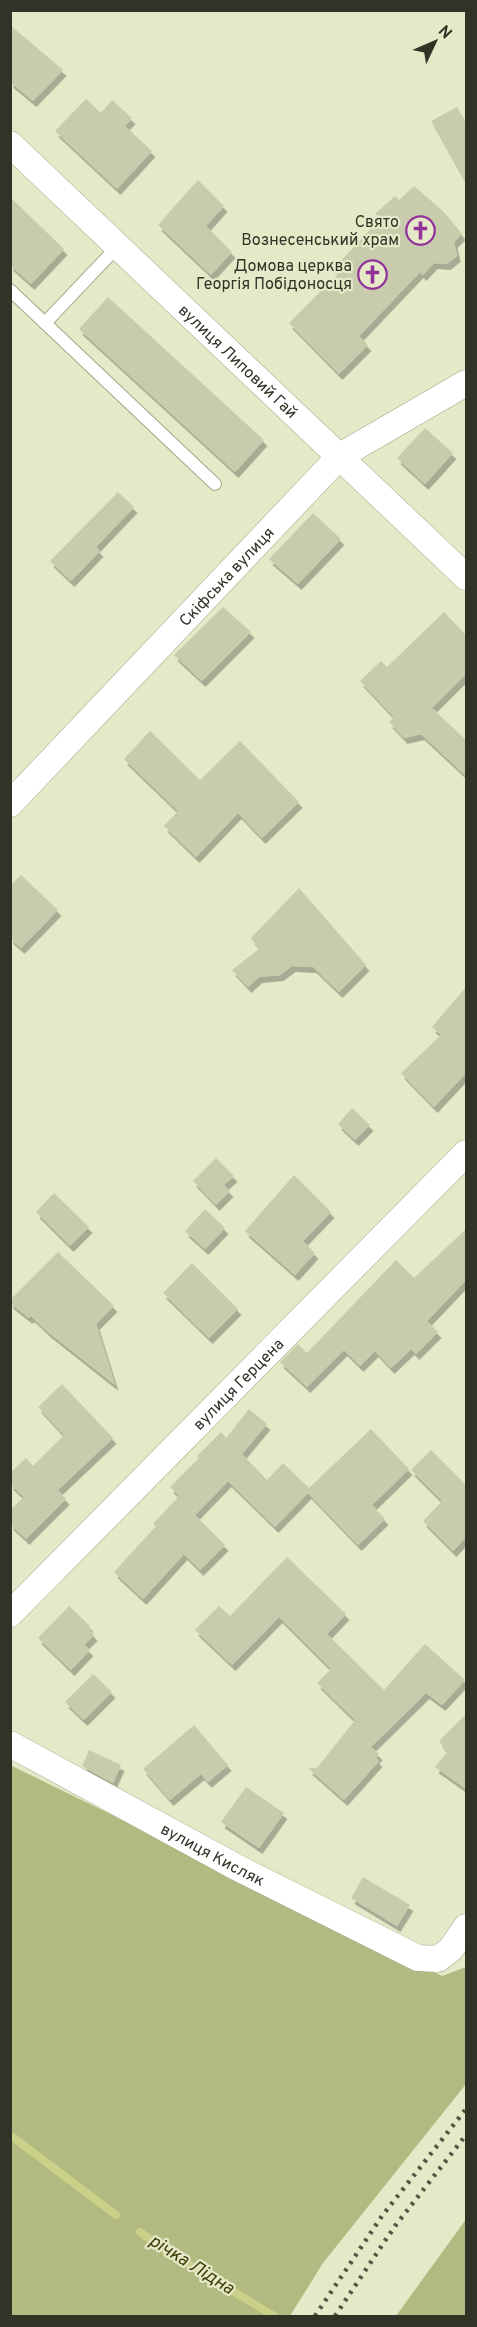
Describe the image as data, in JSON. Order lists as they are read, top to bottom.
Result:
{
  "streets": {
    "street": [
      "вулиця Липовий Гай",
      "Скіфська вулиця",
      "вулиця Герцена",
      "вулиця Кисляк"
    ]
  },
  "crossings": [
    ["вулиця Липовий Гай", "Скіфська вулиця"]
  ],
  "water": ["річка Лідна"],
  "places": {
    "church": ["Свято Вознесенський храм", "Домова церква Георгія Побідоносця"]
  },
  "north": "top right"
}
